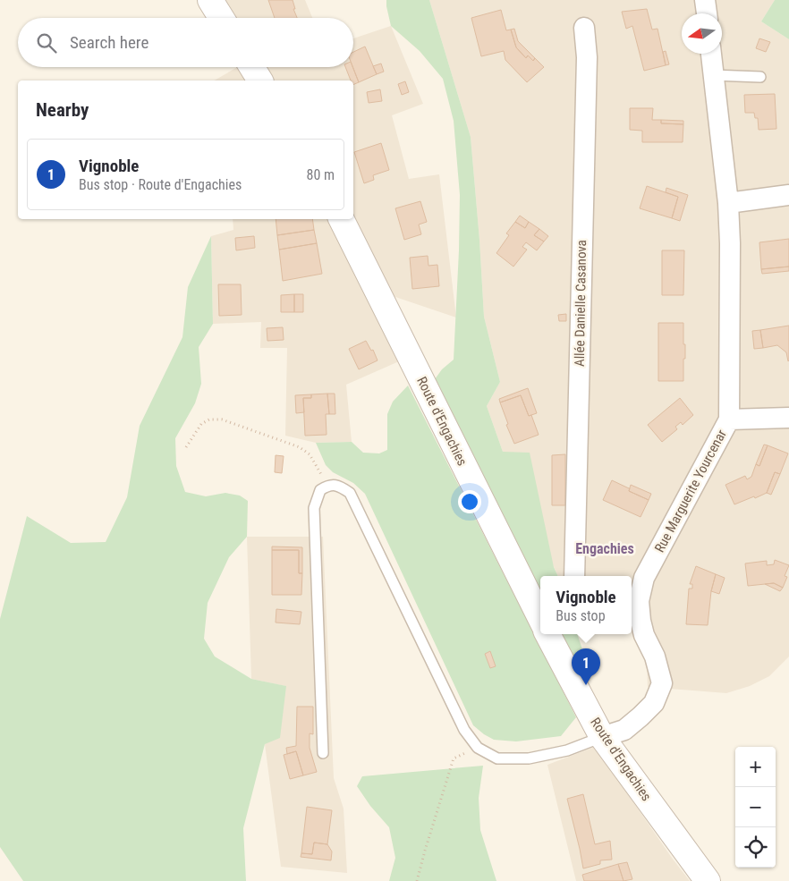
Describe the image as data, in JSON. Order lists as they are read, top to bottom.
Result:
{
  "streets": {
    "street": ["Allée Danielle Casanova", "Route d'Engachies", "Rue Marguerite Yourcenar"]
  },
  "crossings": [
    ["Route d'Engachies", "Rue Marguerite Yourcenar"]
  ],
  "districts": ["Engachies"],
  "north": "left",
  "page": {
    "search": "Search here",
    "heading": "Nearby",
    "list": [
      {
        "mark": "1",
        "name": "Vignoble",
        "note": "Bus stop · Route d'Engachies",
        "value": "80 m"
      }
    ],
    "popup": ["Vignoble", "Bus stop"],
    "pins": "1",
    "map_buttons": ["+", "−"]
  }
}
